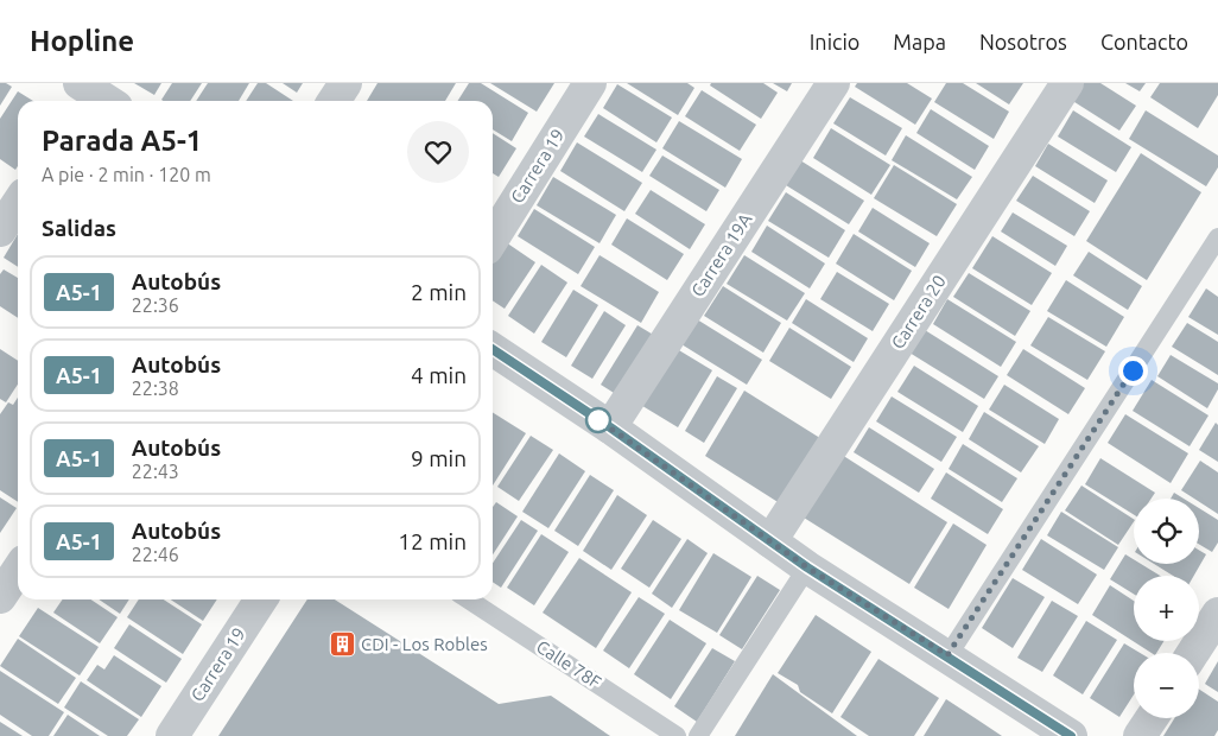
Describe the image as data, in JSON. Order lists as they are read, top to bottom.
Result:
{
  "streets": {
    "street": ["Carrera 19", "Carrera 19A", "Carrera 20"],
    "lane": ["Calle 78F"]
  },
  "places": {
    "building": ["CDI - Los Robles"]
  },
  "lines": ["bus line A5-1"],
  "page": {
    "header": "Hopline",
    "nav": [
      "Inicio",
      "Mapa",
      "Nosotros",
      "Contacto"
    ],
    "heading": [
      ["Parada A5-1", "A pie · 2 min · 120 m"],
      "Salidas"
    ],
    "list": [
      {
        "mark": "A5-1",
        "name": "Autobús",
        "note": "22:36",
        "value": "2 min"
      },
      {
        "mark": "A5-1",
        "name": "Autobús",
        "note": "22:38",
        "value": "4 min"
      },
      {
        "mark": "A5-1",
        "name": "Autobús",
        "note": "22:43",
        "value": "9 min"
      },
      {
        "mark": "A5-1",
        "name": "Autobús",
        "note": "22:46",
        "value": "12 min"
      }
    ],
    "map_buttons": ["+", "−"]
  }
}
